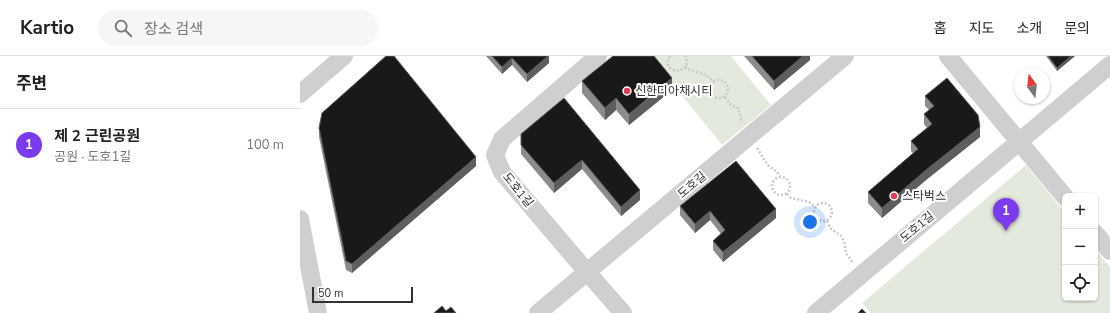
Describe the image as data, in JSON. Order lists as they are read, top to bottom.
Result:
{
  "streets": {
    "street": ["도호길", "도호1길"]
  },
  "crossings": [
    ["도호길", "도호1길"]
  ],
  "places": ["신한디아채시티", "스타벅스"],
  "scale_bar": "50 m",
  "north": "top",
  "page": {
    "header": "Kartio",
    "search": "장소 검색",
    "nav": [
      "홈",
      "지도",
      "소개",
      "문의"
    ],
    "heading": "주변",
    "list": [
      {
        "mark": "1",
        "name": "제 2 근린공원",
        "note": "공원 · 도호1길",
        "value": "100 m"
      }
    ],
    "map_buttons": ["+", "−"],
    "pins": "1",
    "scale": "50 m"
  }
}
